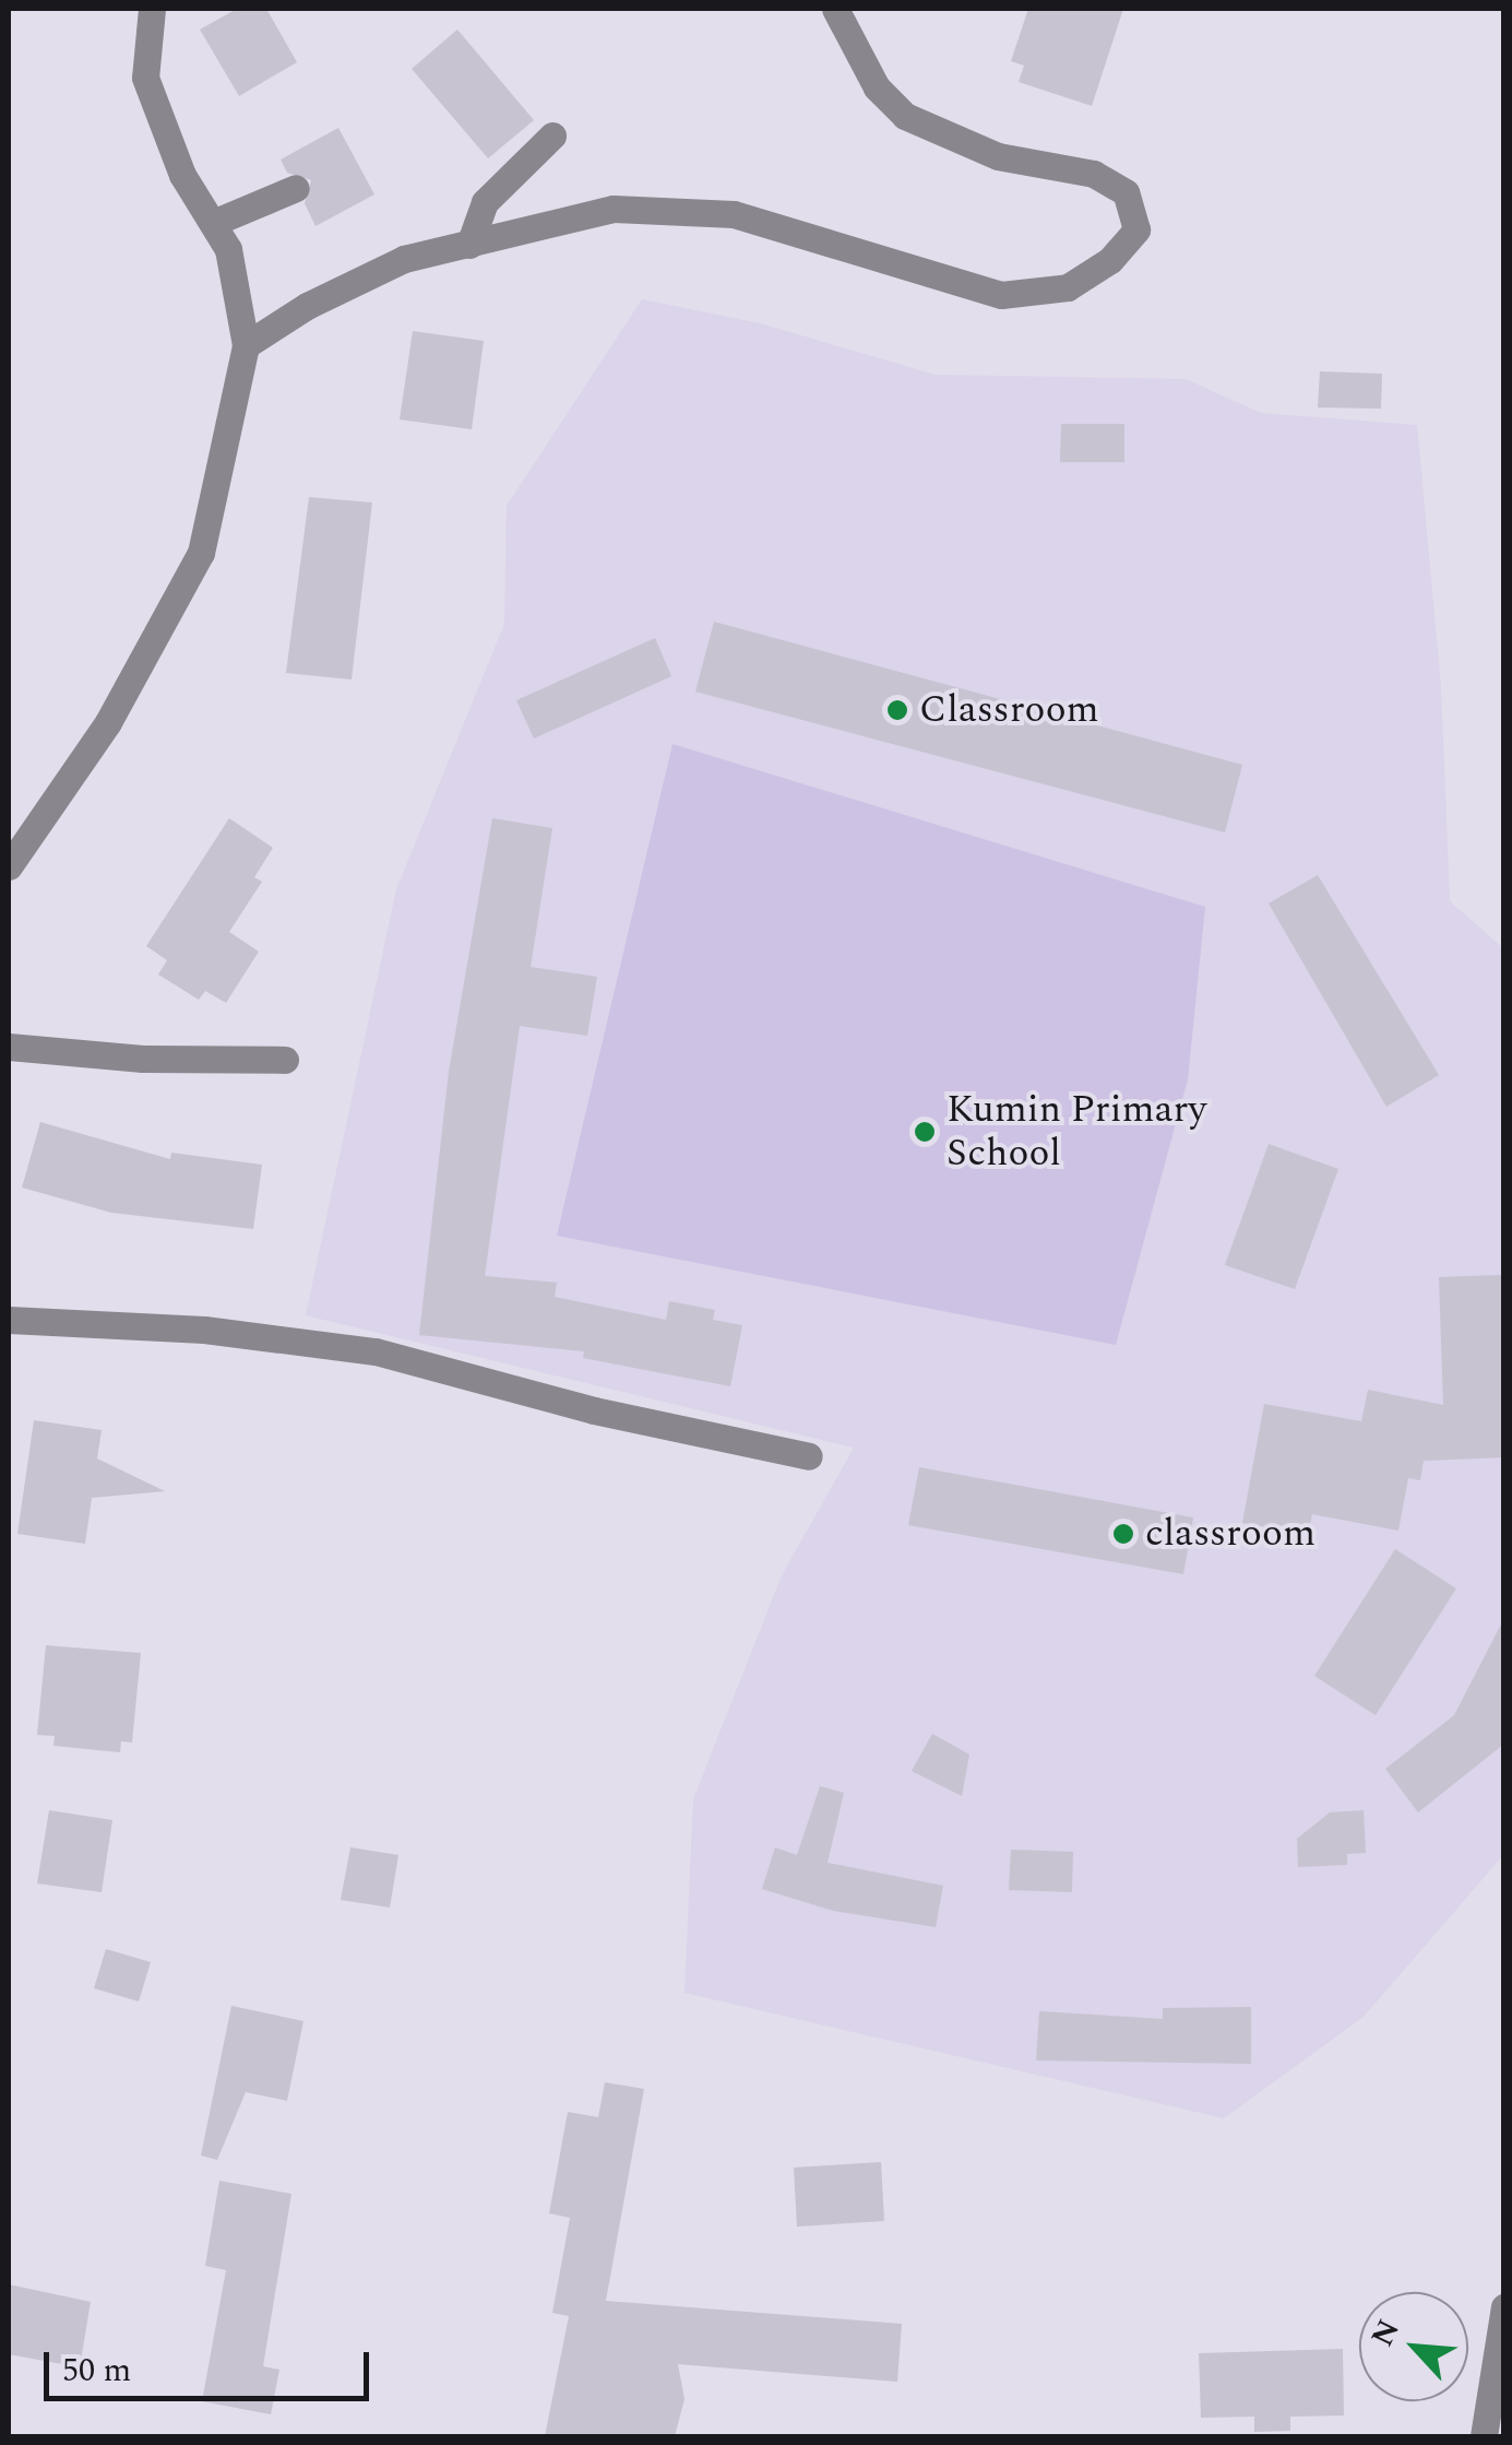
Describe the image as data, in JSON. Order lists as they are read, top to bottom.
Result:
{
  "places": ["Classroom", "Kumin Primary School", "classroom"],
  "scale_bar": "50 m",
  "north": "top left"
}
